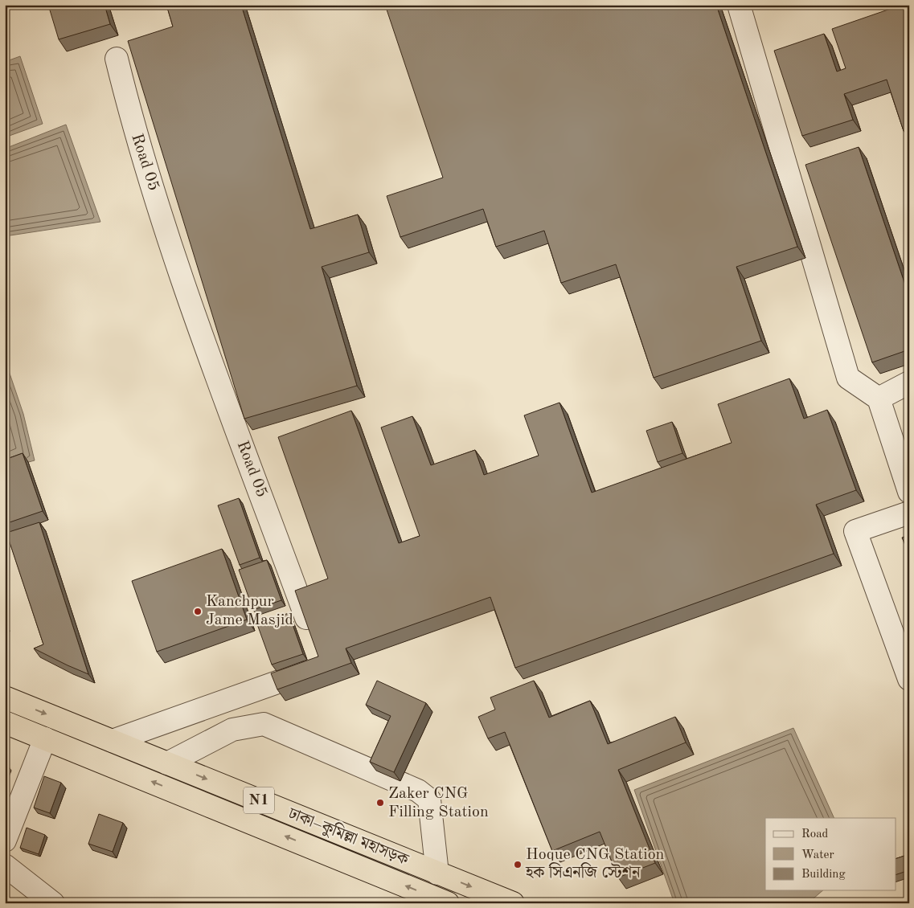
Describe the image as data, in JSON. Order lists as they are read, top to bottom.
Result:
{
  "streets": {
    "highway": ["N1", "ঢাকা–কুমিল্লা মহাসড়ক"],
    "street": ["Road 05"]
  },
  "places": ["Kanchpur Jame Masjid", "Zaker CNG Filling Station", "Hoque CNG Station হক সিএনজি স্টেশন"],
  "legend": ["Road", "Water", "Building"]
}
